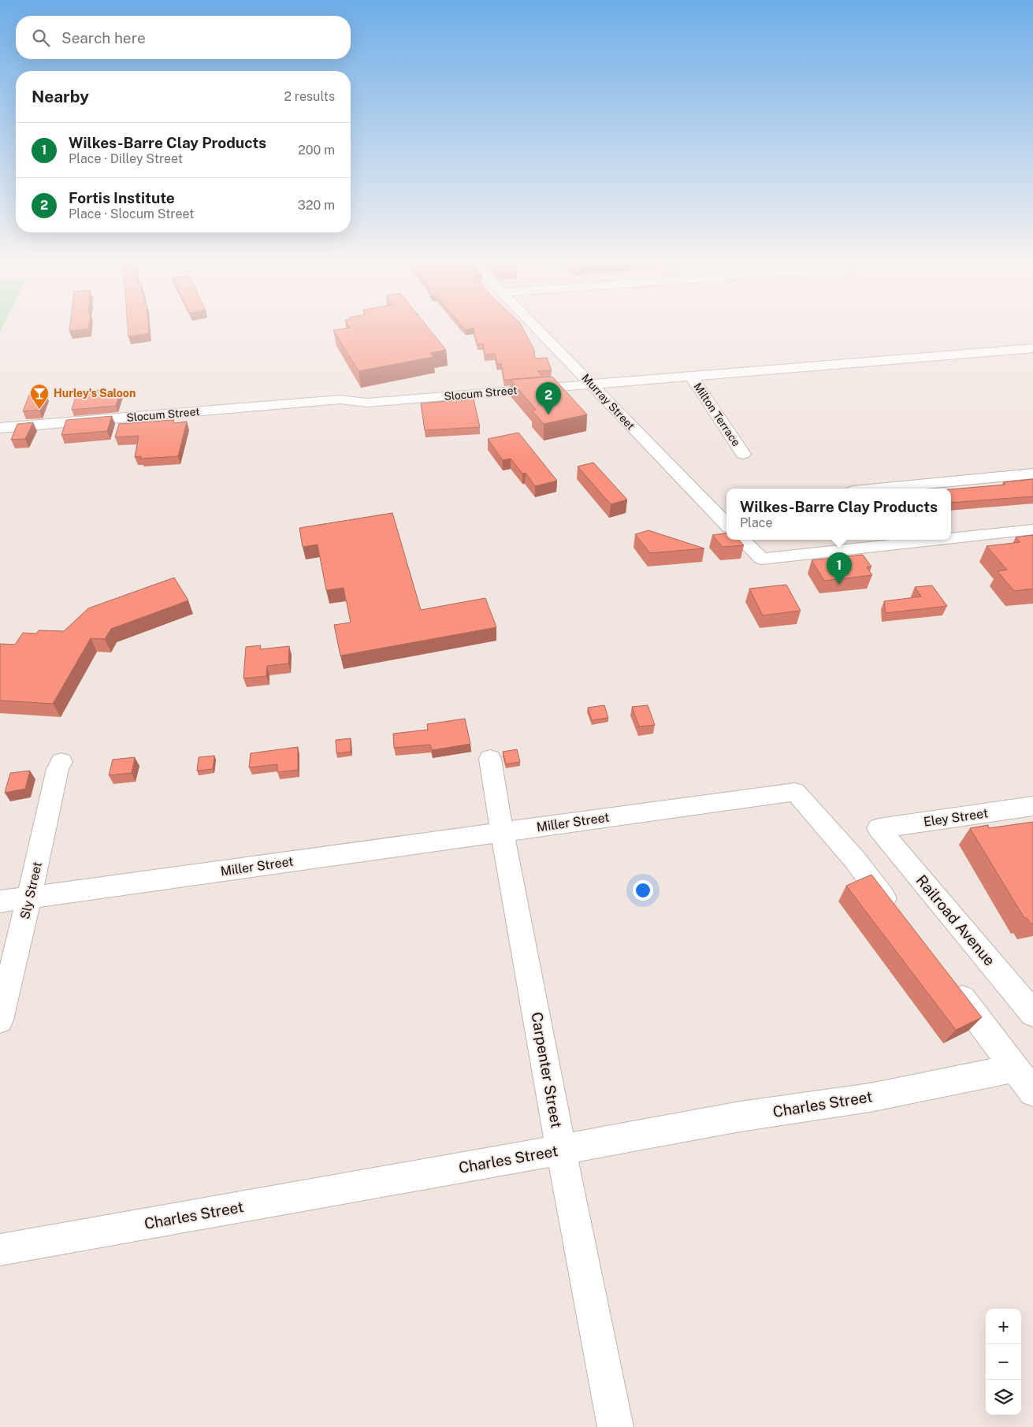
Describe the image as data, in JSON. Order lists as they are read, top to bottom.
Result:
{
  "streets": {
    "street": [
      "Slocum Street",
      "Murray Street",
      "Milton Terrace",
      "Eley Street",
      "Miller Street",
      "Sly Street",
      "Railroad Avenue",
      "Carpenter Street",
      "Charles Street"
    ]
  },
  "crossings": [
    ["Slocum Street", "Murray Street"],
    ["Slocum Street", "Milton Terrace"],
    ["Eley Street", "Railroad Avenue"],
    ["Miller Street", "Sly Street"],
    ["Miller Street", "Carpenter Street"],
    ["Carpenter Street", "Charles Street"]
  ],
  "places": {
    "bar": ["Hurley's Saloon"]
  },
  "page": {
    "search": "Search here",
    "heading": ["Nearby", "2 results"],
    "list": [
      {
        "mark": "1",
        "name": "Wilkes-Barre Clay Products",
        "note": "Place · Dilley Street",
        "value": "200 m"
      },
      {
        "mark": "2",
        "name": "Fortis Institute",
        "note": "Place · Slocum Street",
        "value": "320 m"
      }
    ],
    "pins": ["2", "1"],
    "popup": ["Wilkes-Barre Clay Products", "Place"],
    "map_buttons": ["+", "−"]
  }
}
